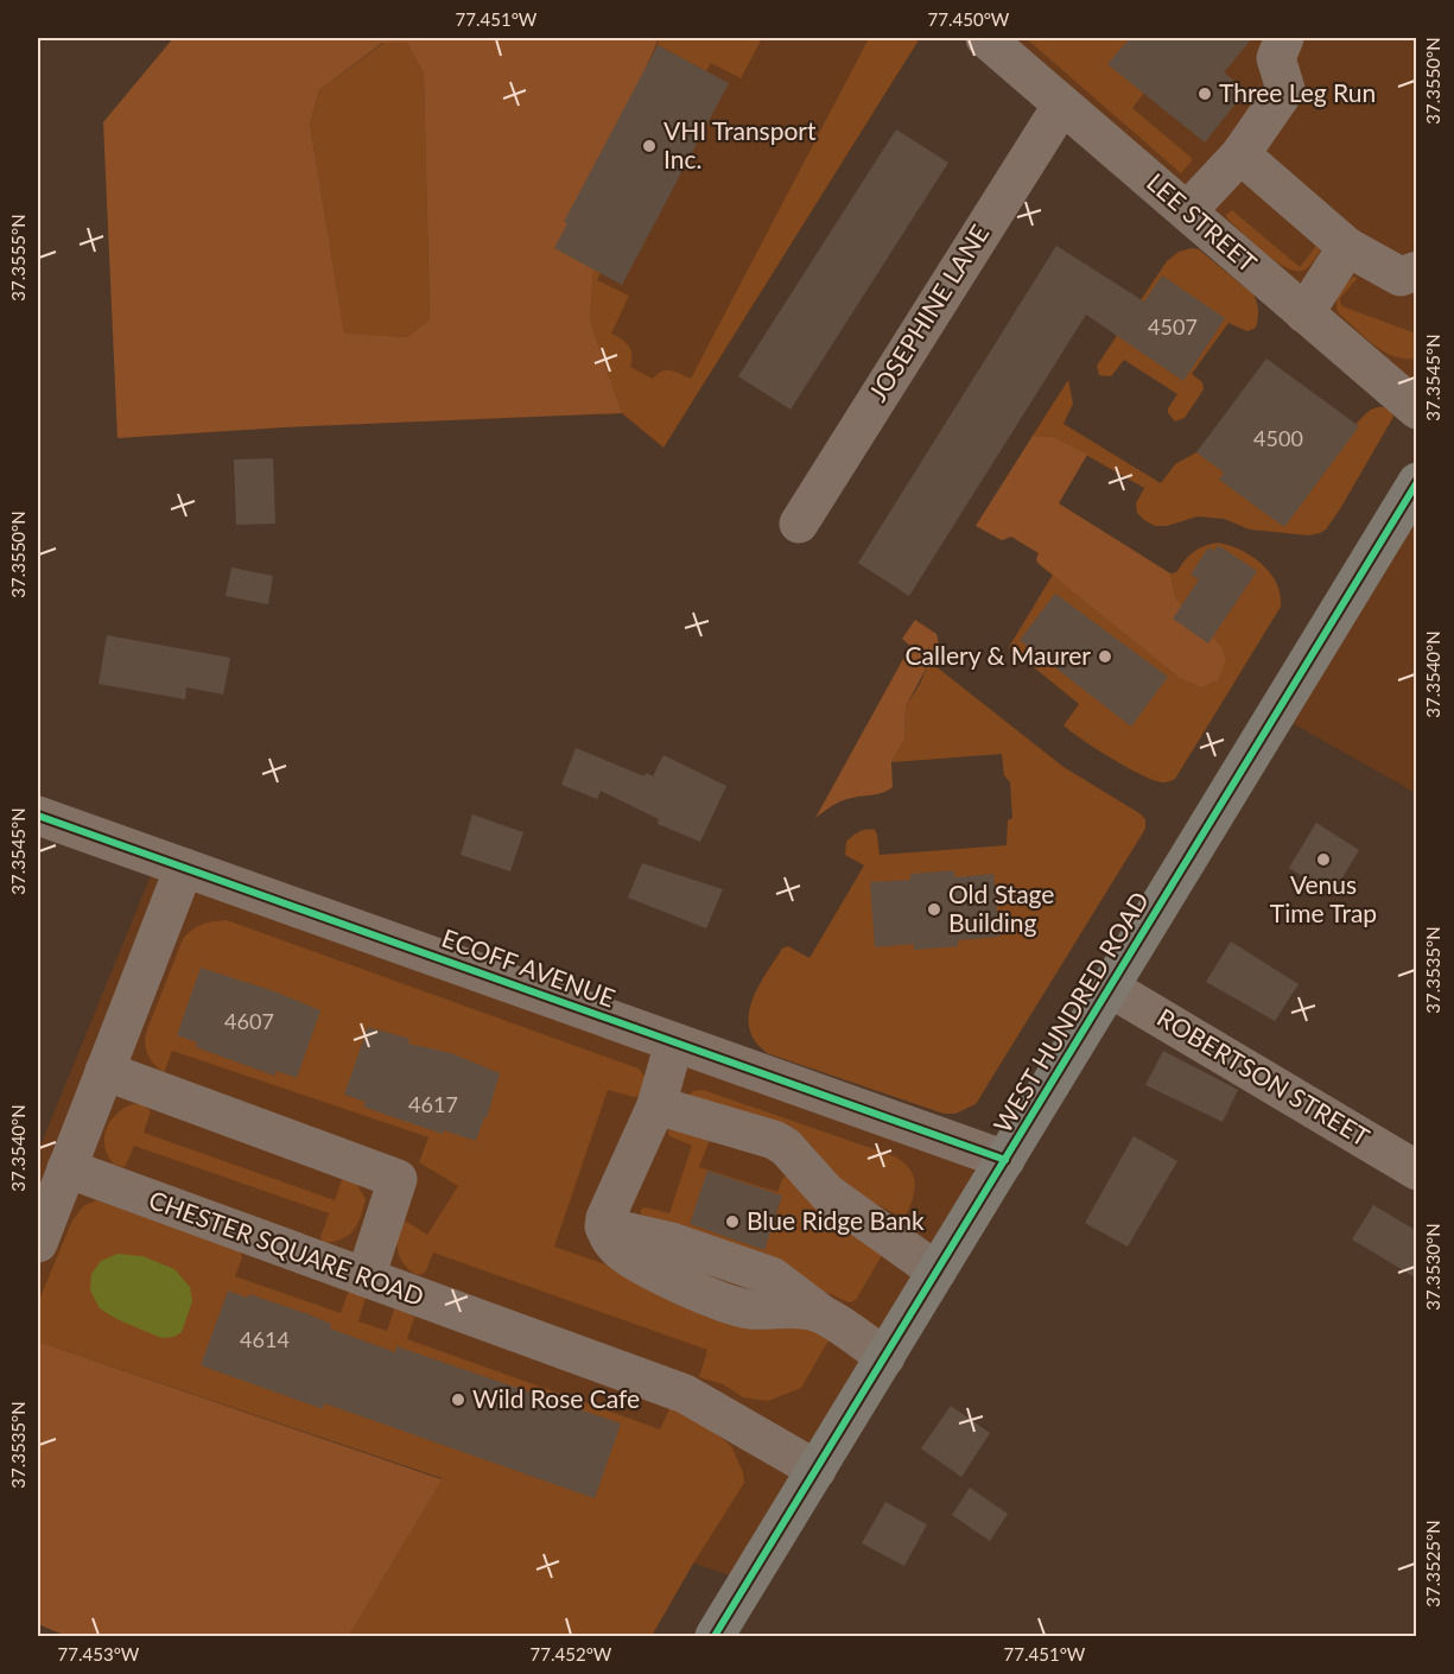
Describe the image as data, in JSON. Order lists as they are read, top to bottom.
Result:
{
  "streets": {
    "main road": ["WEST HUNDRED ROAD"],
    "street": [
      "LEE STREET",
      "JOSEPHINE LANE",
      "ECOFF AVENUE",
      "ROBERTSON STREET",
      "CHESTER SQUARE ROAD"
    ]
  },
  "crossings": [
    ["LEE STREET", "JOSEPHINE LANE"],
    ["ECOFF AVENUE", "WEST HUNDRED ROAD"],
    ["WEST HUNDRED ROAD", "ROBERTSON STREET"],
    ["WEST HUNDRED ROAD", "CHESTER SQUARE ROAD"]
  ],
  "places": [
    "Three Leg Run",
    "VHI Transport Inc.",
    "Callery & Maurer",
    "Venus Time Trap",
    "Old Stage Building",
    "Blue Ridge Bank",
    "Wild Rose Cafe"
  ],
  "house_numbers": [
    "4507",
    "4500",
    "4607",
    "4617",
    "4614"
  ],
  "coordinates": [
    "77.451°W",
    "77.450°W",
    "37.3550°N",
    "37.3555°N",
    "37.3545°N",
    "37.3540°N",
    "37.3535°N",
    "37.3530°N",
    "37.3525°N",
    "77.453°W",
    "77.452°W"
  ]
}
